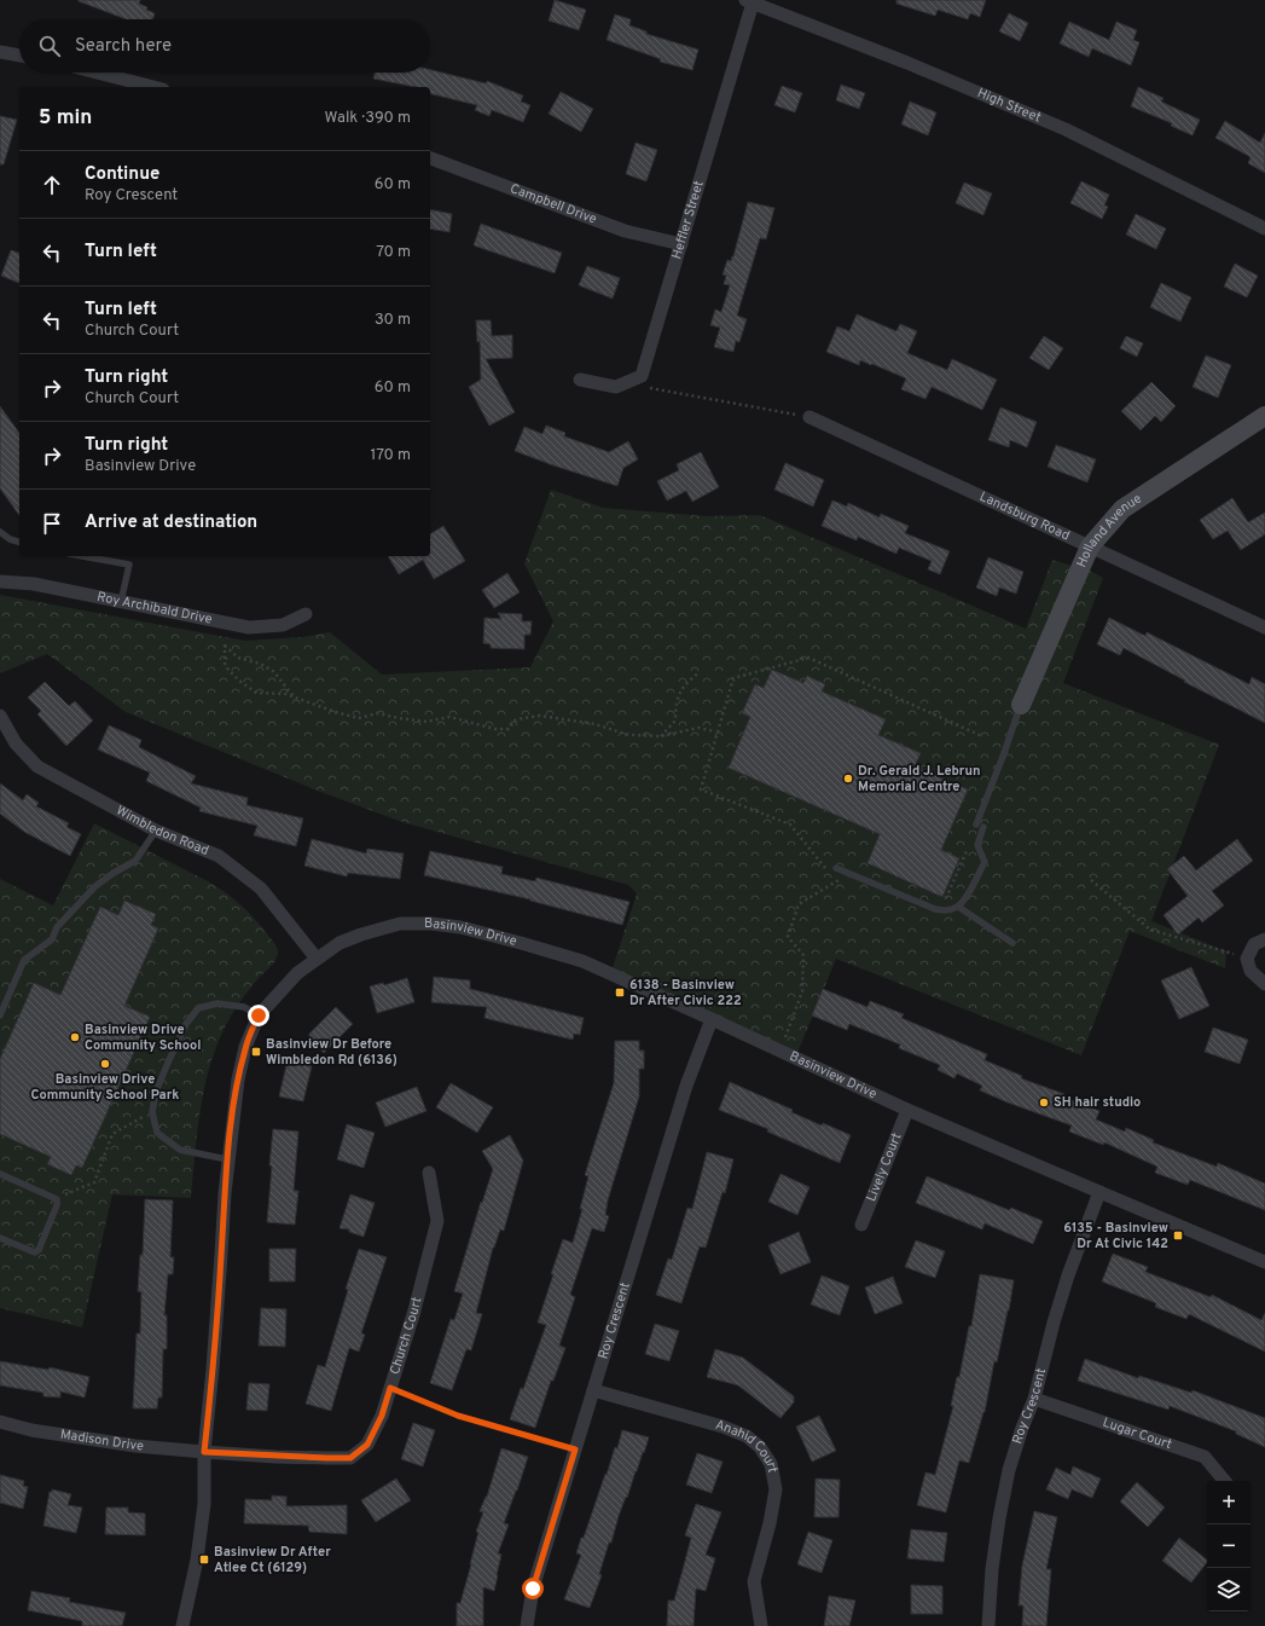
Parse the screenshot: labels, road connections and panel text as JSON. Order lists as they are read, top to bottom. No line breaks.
{"streets":{"street":["High Street","Campbell Drive","Heffler Street","Landsburg Road","Holland Avenue","Roy Archibald Drive","Wimbledon Road","Basinview Drive","Lively Court","Roy Crescent","Church Court","Lugar Court","Madison Drive","Anahid Court"]},"crossings":[["High Street","Heffler Street"],["Campbell Drive","Heffler Street"],["Landsburg Road","Holland Avenue"],["Wimbledon Road","Basinview Drive"],["Basinview Drive","Lively Court"],["Basinview Drive","Roy Crescent"],["Basinview Drive","Church Court"],["Basinview Drive","Madison Drive"],["Roy Crescent","Lugar Court"],["Roy Crescent","Anahid Court"],["Church Court","Madison Drive"]],"places":{"other":["Dr. Gerald J. Lebrun Memorial Centre","Basinview Drive Community School","Basinview Drive Community School Park","SH hair studio"],"transit":["6138 - Basinview Dr After Civic 222","Basinview Dr Before Wimbledon Rd (6136)","6135 - Basinview Dr At Civic 142","Basinview Dr After Atlee Ct (6129)"]},"page":{"search":"Search here","heading":["5 min","Walk · 390 m"],"list":[["Continue","Roy Crescent","60 m"],["Turn left","70 m"],["Turn left","Church Court","30 m"],["Turn right","Church Court","60 m"],["Turn right","Basinview Drive","170 m"],"Arrive at destination"],"map_buttons":["+","−"]}}
